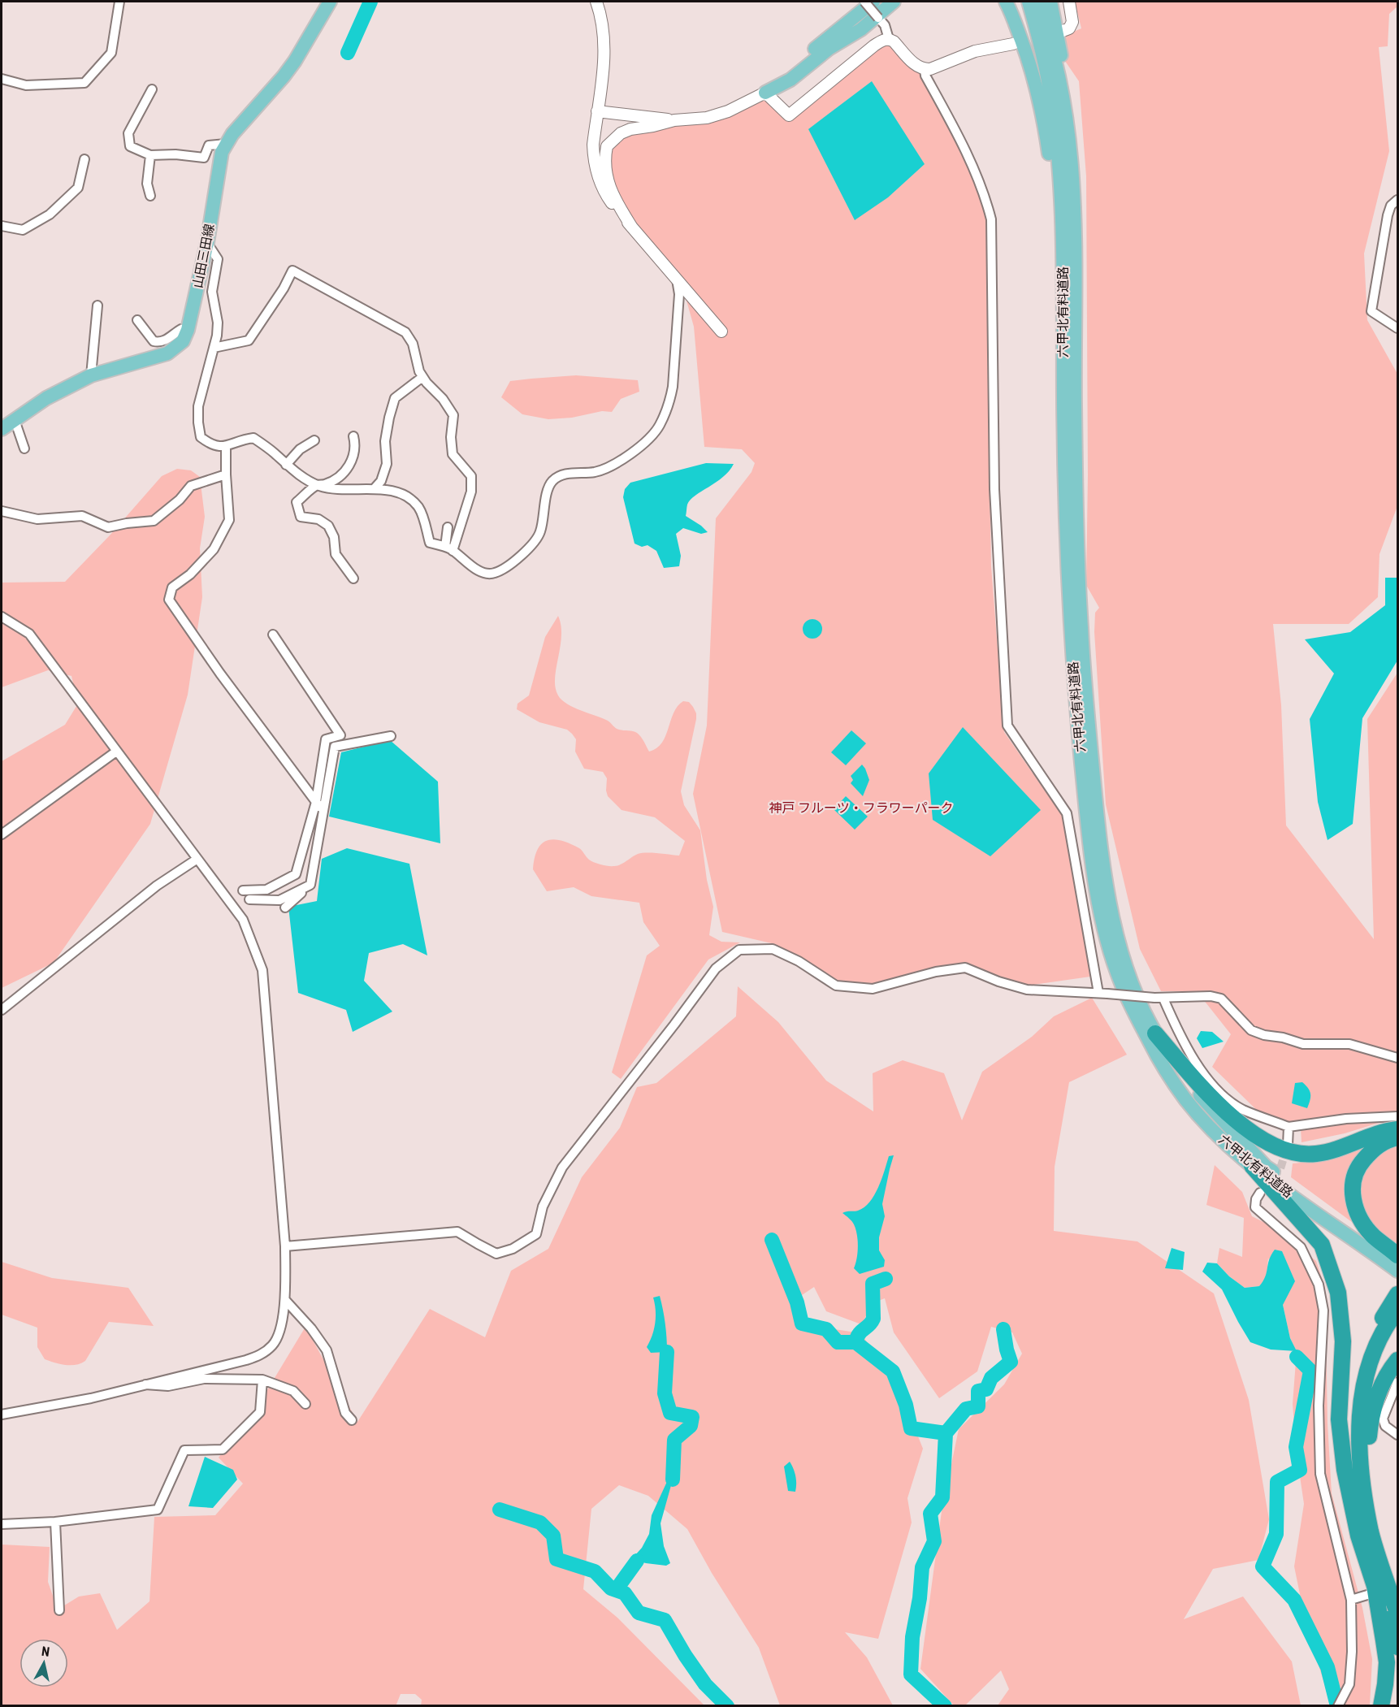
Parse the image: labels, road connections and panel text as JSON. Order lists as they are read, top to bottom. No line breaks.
{"streets":{"main road":["山田三田線","六甲北有料道路"]},"parks":["神戸 フルーツ・フラワーパーク"],"north":"top"}
